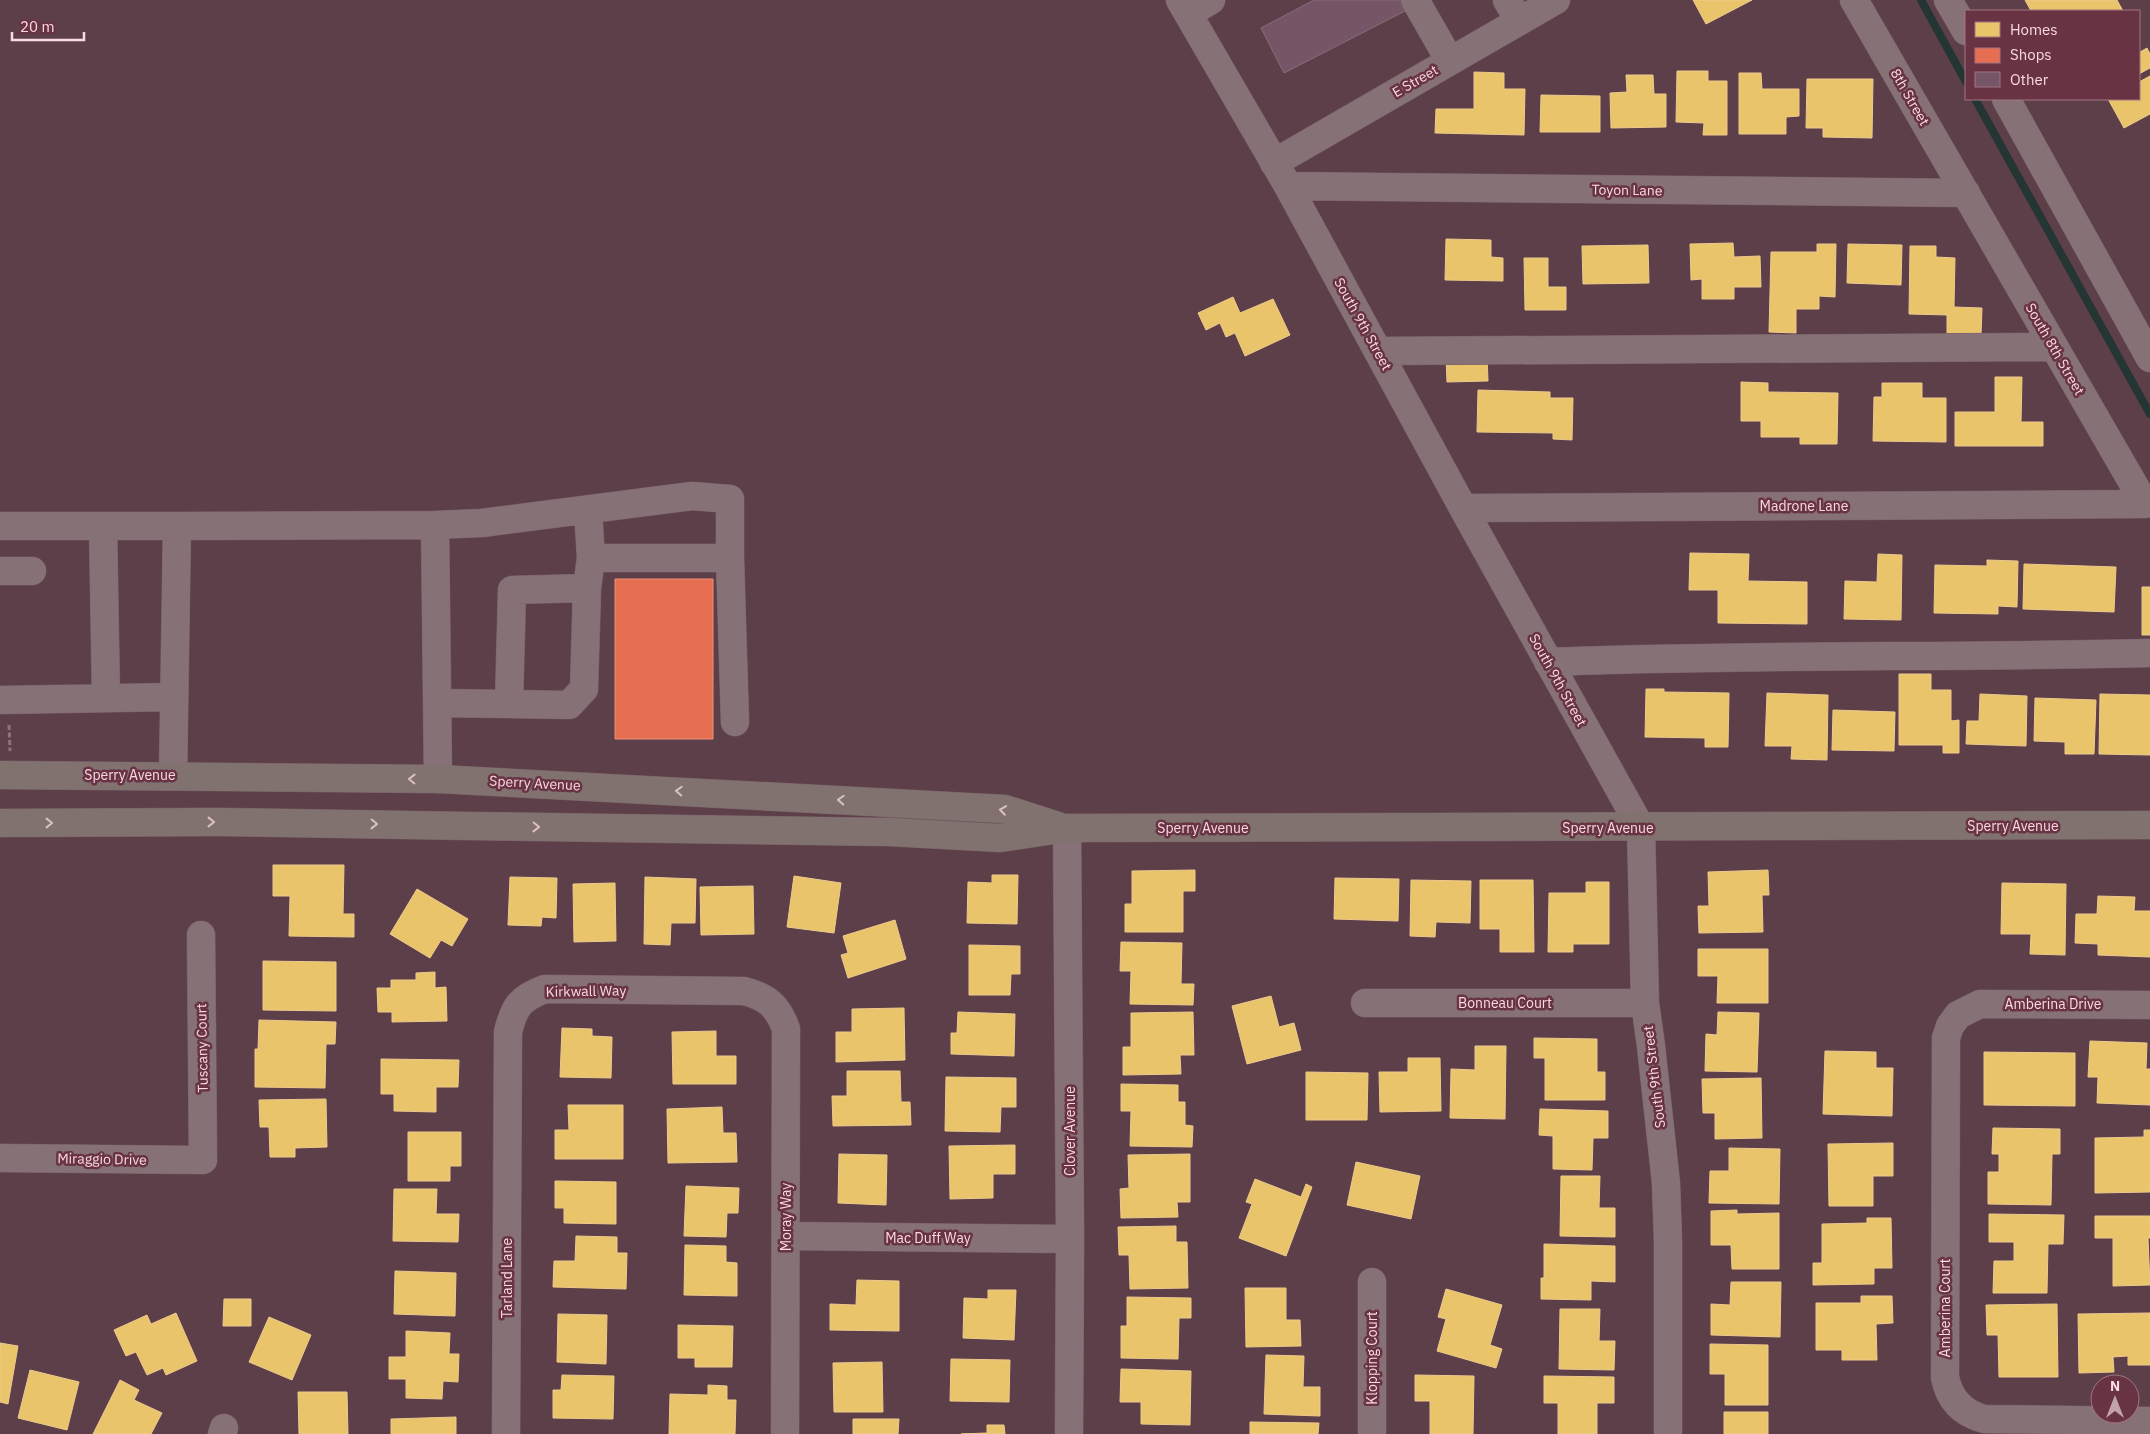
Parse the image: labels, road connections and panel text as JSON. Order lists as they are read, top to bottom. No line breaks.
{"streets":{"main road":["Sperry Avenue"],"street":["E Street","8th Street","Toyon Lane","South 9th Street","South 8th Street","Madrone Lane","Kirkwall Way","Bonneau Court","Amberina Drive","Tuscany Court","Clover Avenue","Miraggio Drive","Moray Way","Mac Duff Way","Tarland Lane","Amberina Court","Klopping Court"]},"crossings":[["E Street","South 9th Street"],["8th Street","Toyon Lane"],["8th Street","South 8th Street"],["Toyon Lane","South 9th Street"],["Toyon Lane","South 8th Street"],["South 9th Street","Madrone Lane"],["South 9th Street","Sperry Avenue"],["South 9th Street","Bonneau Court"],["South 8th Street","Madrone Lane"],["Sperry Avenue","Clover Avenue"],["Kirkwall Way","Moray Way"],["Kirkwall Way","Tarland Lane"],["Amberina Drive","Amberina Court"],["Tuscany Court","Miraggio Drive"],["Clover Avenue","Mac Duff Way"],["Moray Way","Mac Duff Way"]],"legend":["Homes","Shops","Other"],"scale_bar":"20 m","north":"top"}
